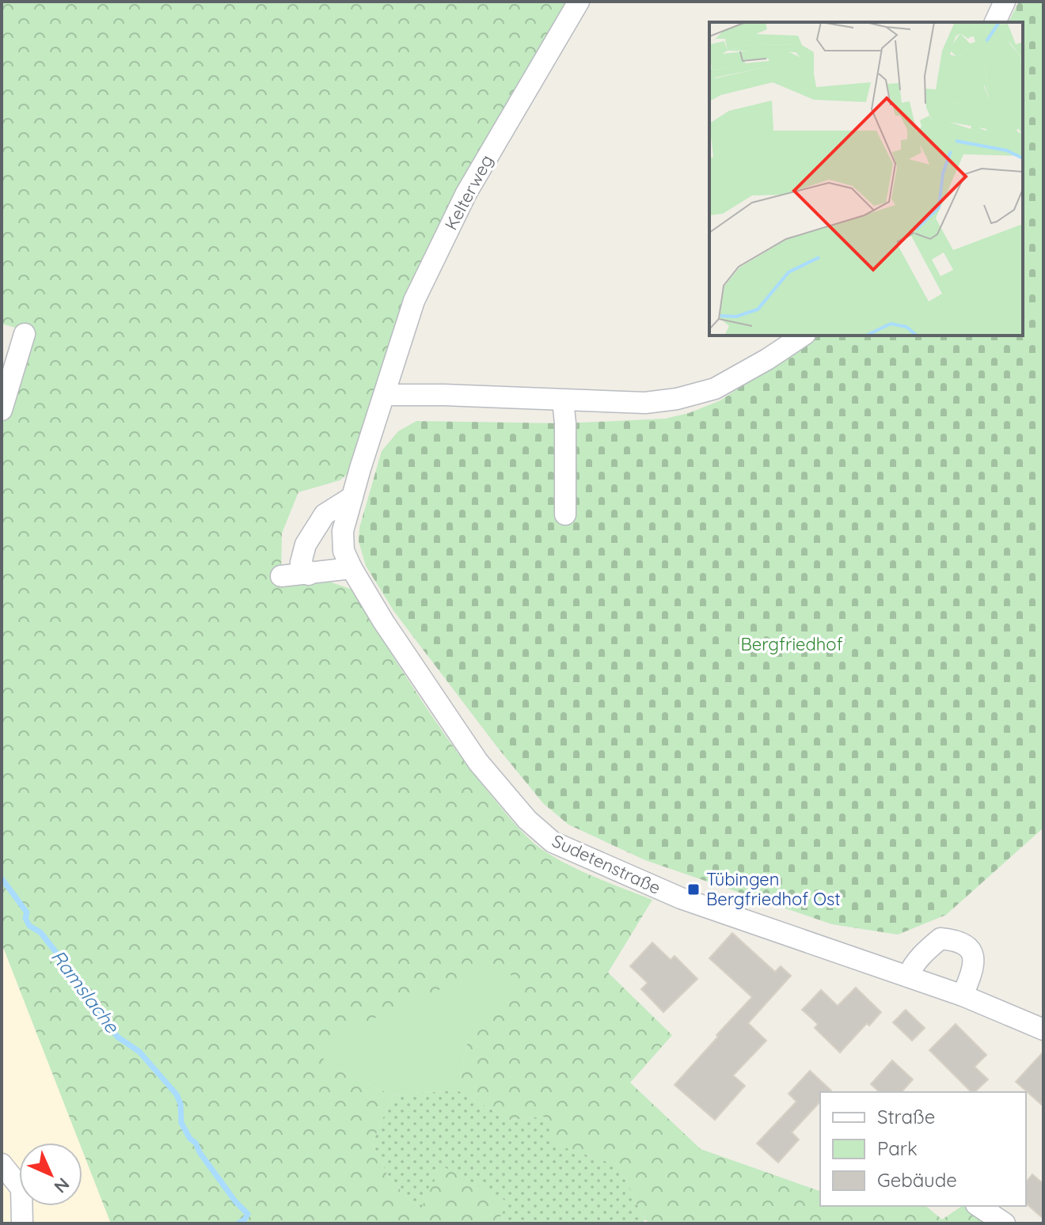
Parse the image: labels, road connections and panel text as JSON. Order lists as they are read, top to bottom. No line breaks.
{"streets":{"street":["Kelterweg","Sudetenstraße"]},"crossings":[["Kelterweg","Sudetenstraße"]],"water":["Ramslache"],"parks":["Bergfriedhof"],"places":{"transit":["Tübingen Bergfriedhof Ost"]},"legend":["Straße","Park","Gebäude"],"north":"bottom right"}
